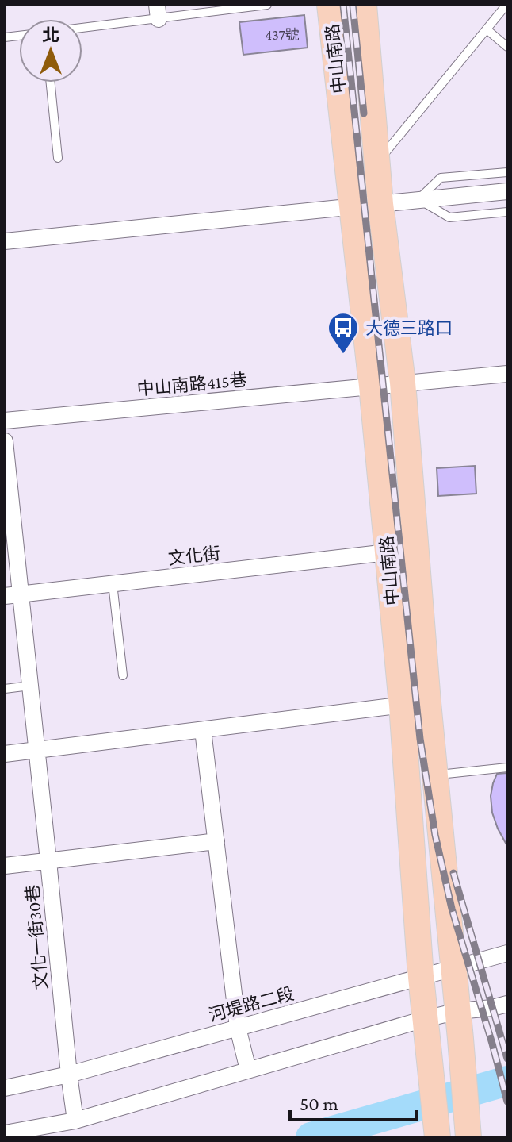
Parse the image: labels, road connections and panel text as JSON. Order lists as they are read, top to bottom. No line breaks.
{"streets":{"main road":["中山南路"],"street":["中山南路415巷","文化街","文化一街30巷","河堤路二段"]},"crossings":[["中山南路","中山南路415巷"],["中山南路","文化街"],["中山南路","河堤路二段"],["文化街","文化一街30巷"],["文化一街30巷","河堤路二段"]],"places":{"bus stop":["大德三路口"]},"house_numbers":["437號"],"scale_bar":"50 m","north":"top"}
